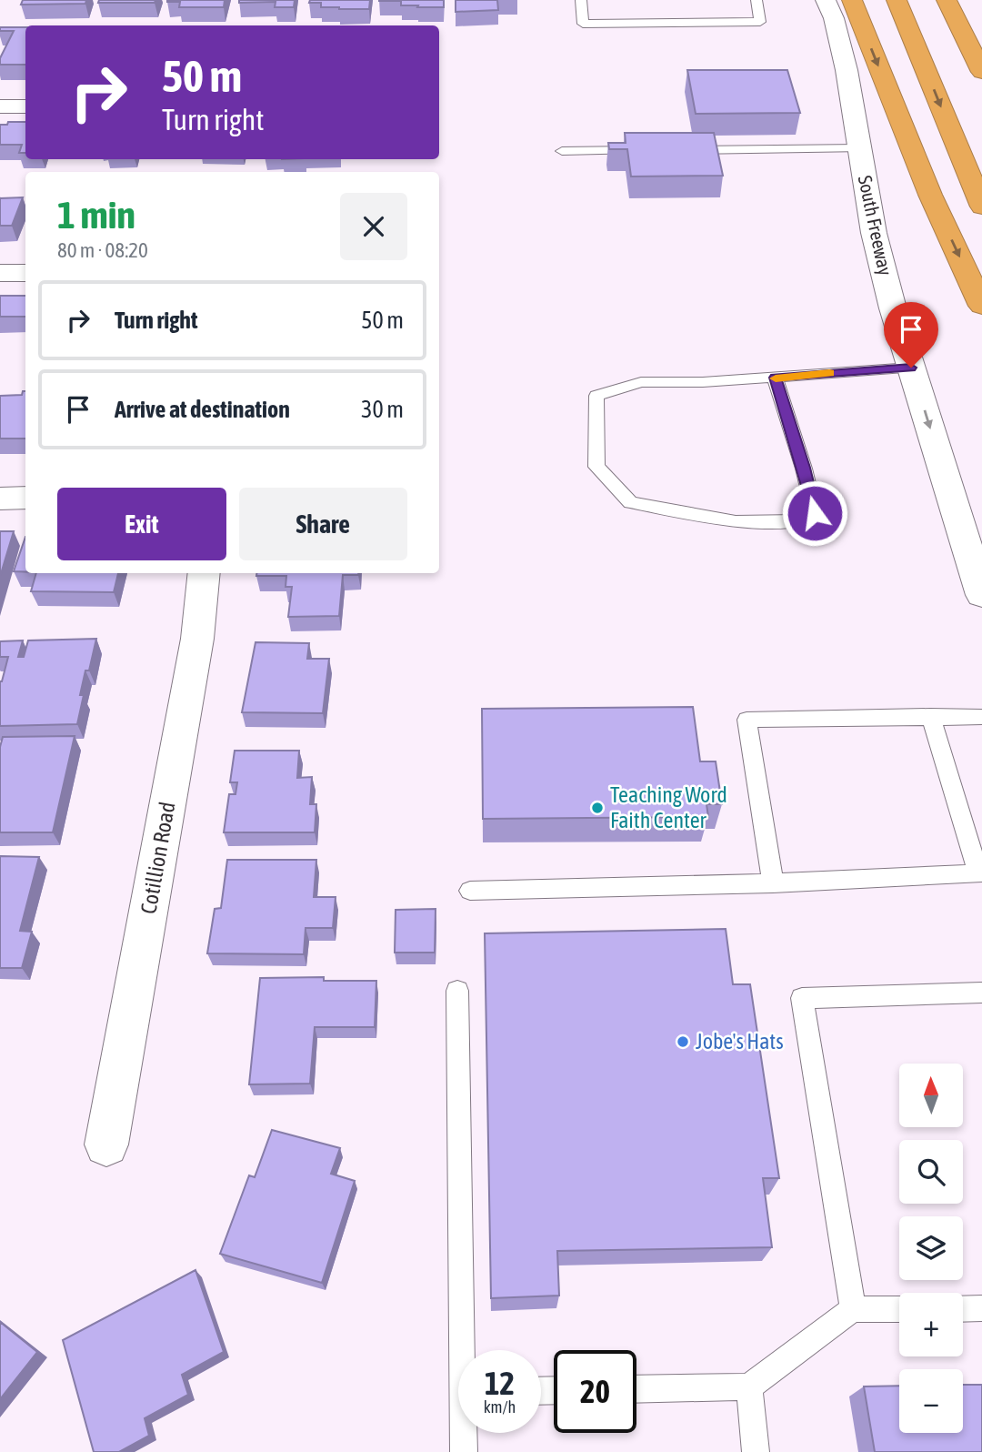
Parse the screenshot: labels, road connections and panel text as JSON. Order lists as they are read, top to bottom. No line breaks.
{"streets":{"main road":["South Freeway","Cotillion Road"]},"one_way":["South Freeway"],"places":["Teaching Word Faith Center","Jobe's Hats"],"north":"top","page":{"turn":["50 m","Turn right"],"heading":["1 min","80 m · 08:20"],"list":[{"name":"Turn right","value":"50 m"},{"name":"Arrive at destination","value":"30 m"}],"buttons":["Exit","Share"],"map_buttons":["+","−"],"speed":"12 km/h","limit":"20"}}
